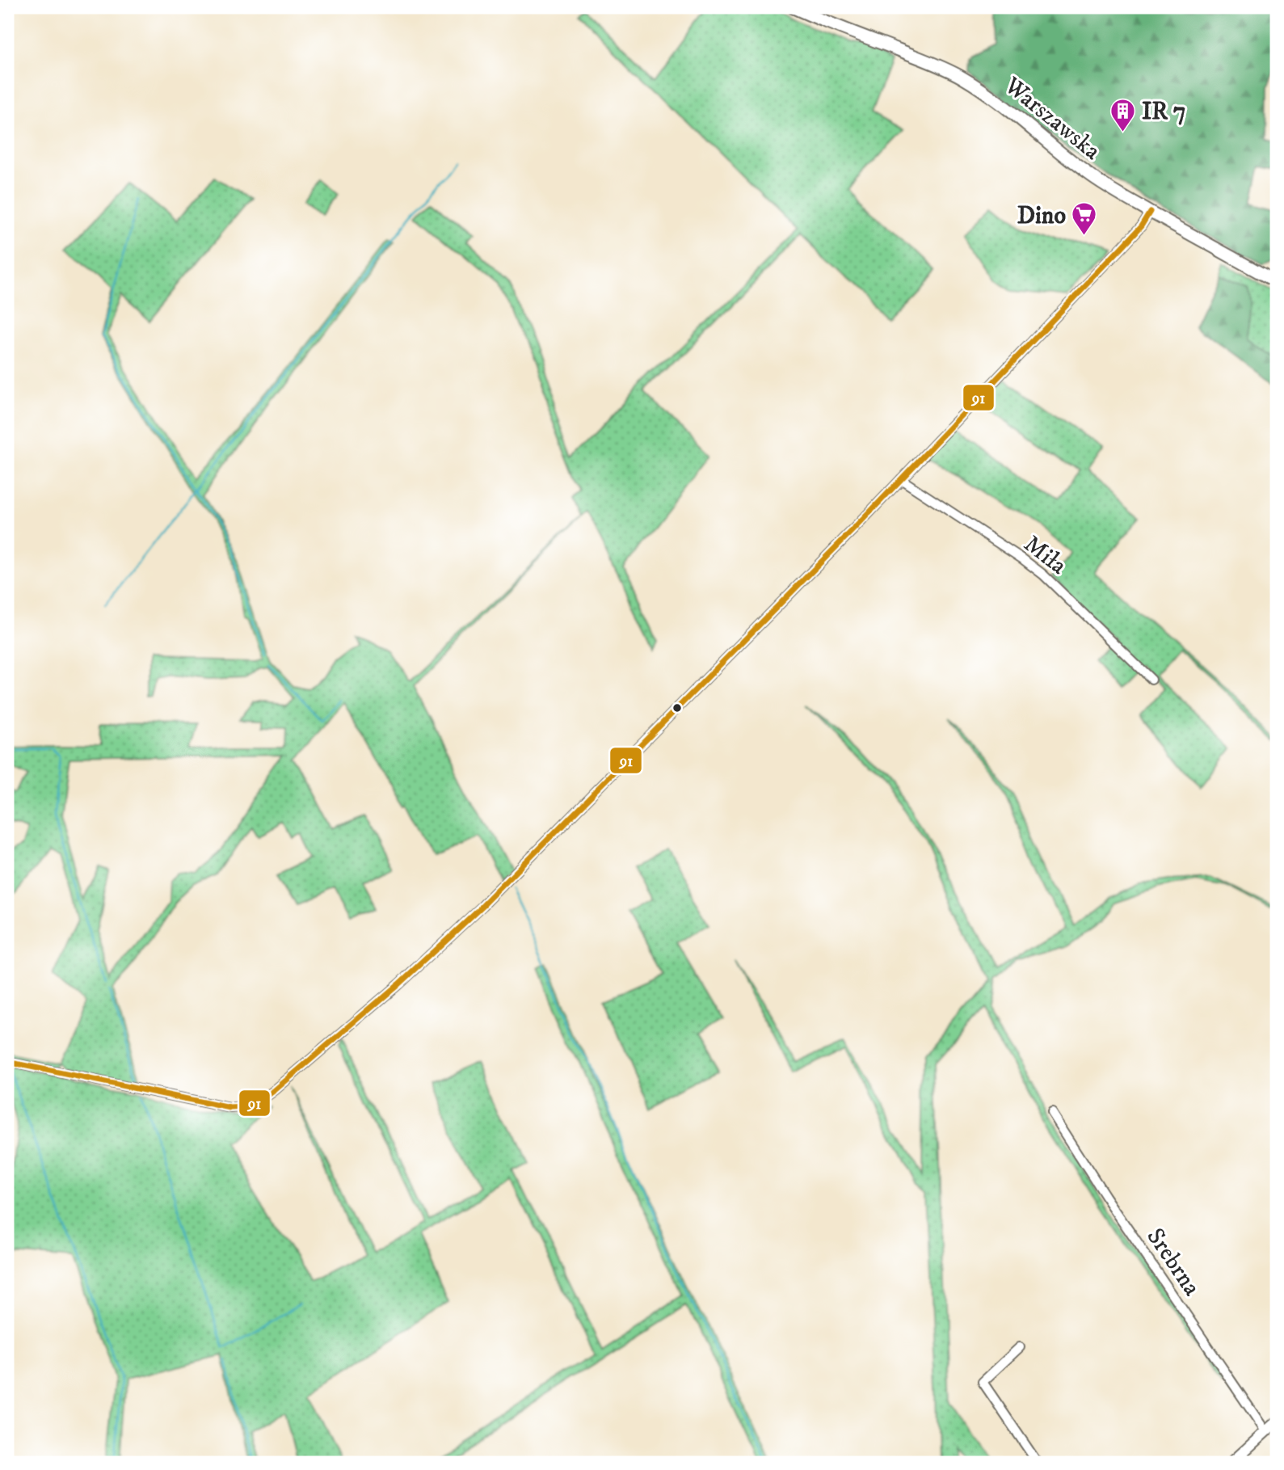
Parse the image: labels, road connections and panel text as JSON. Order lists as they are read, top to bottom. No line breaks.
{"streets":{"main road":["Warszawska"],"street":["Miła","Srebrna"]},"places":{"building":["IR 7"],"supermarket":["Dino"]},"lines":["transit line 91"]}
